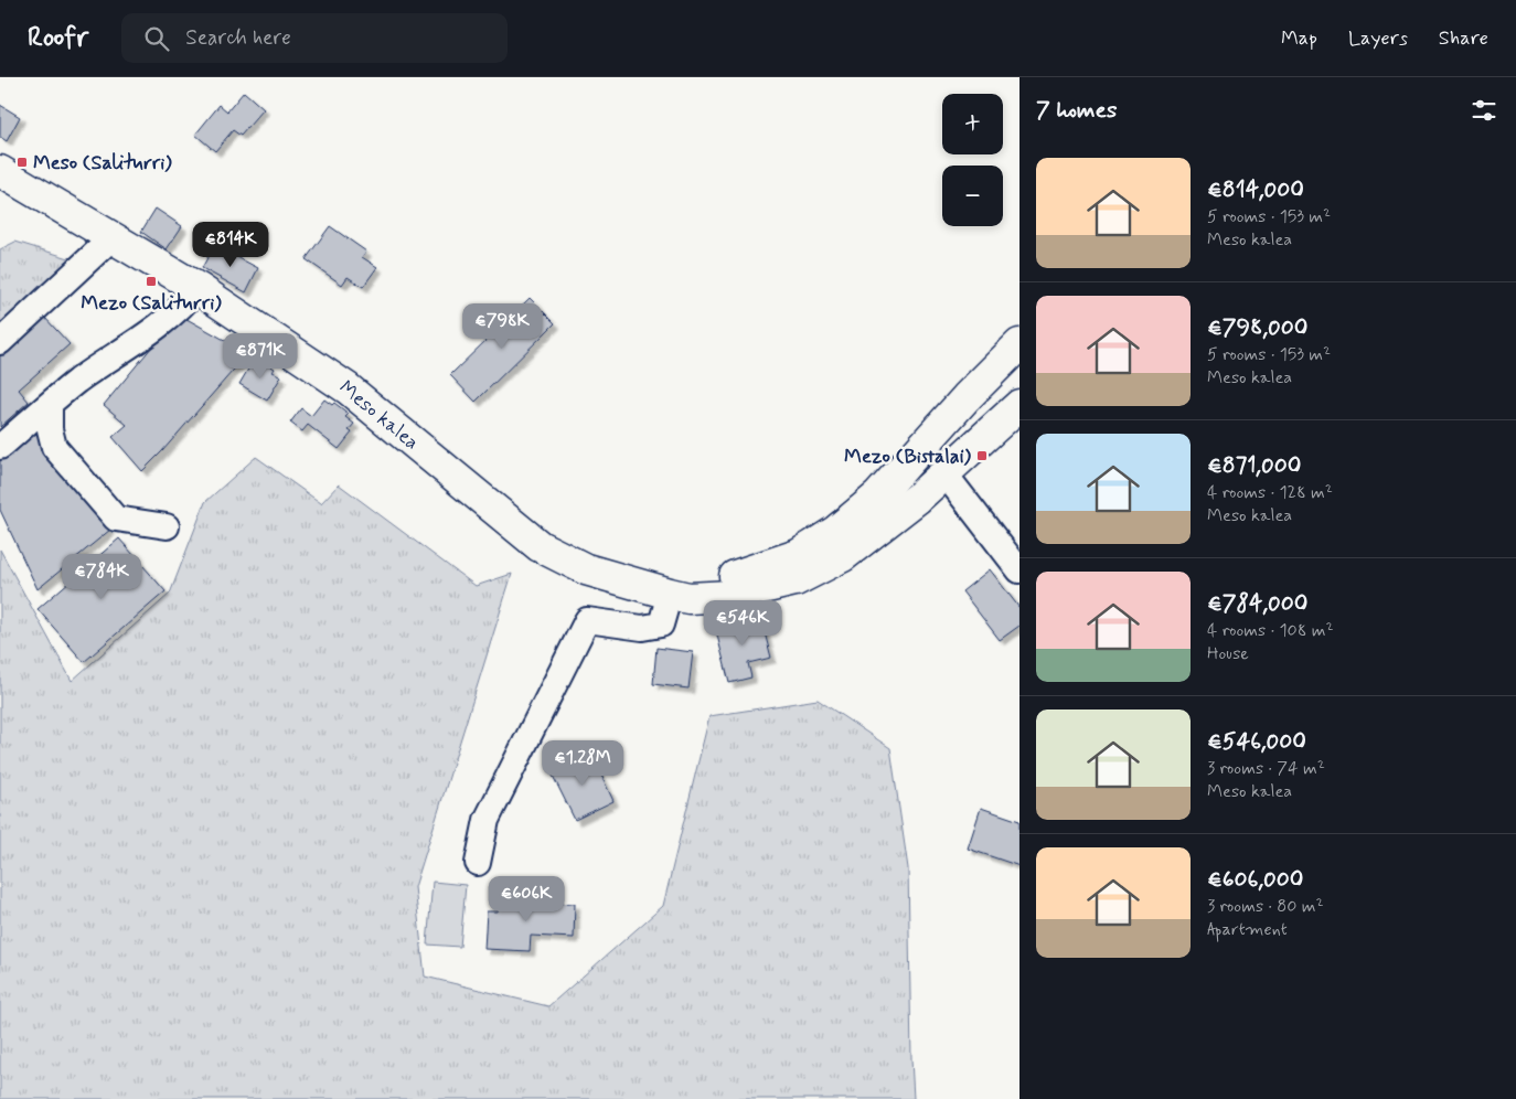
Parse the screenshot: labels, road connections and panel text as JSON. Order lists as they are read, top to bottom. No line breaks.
{"streets":{"main road":["Meso kalea"]},"places":{"transit":["Meso (Saliturri)","Mezo (Saliturri)","Mezo (Bistalai)"]},"page":{"header":"Roofr","search":"Search here","nav":["Map","Layers","Share"],"heading":"7 homes","map_buttons":["+","−"],"list":[{"name":"€814,000","note":"5 rooms · 153 m² · Meso kalea"},{"name":"€798,000","note":"5 rooms · 153 m² · Meso kalea"},{"name":"€871,000","note":"4 rooms · 128 m² · Meso kalea"},{"name":"€784,000","note":"4 rooms · 108 m² · House"},{"name":"€546,000","note":"3 rooms · 74 m² · Meso kalea"},{"name":"€606,000","note":"3 rooms · 80 m² · Apartment"}],"price":["€814K","€798K","€871K","€784K","€546K","€1.28M","€606K"]}}
